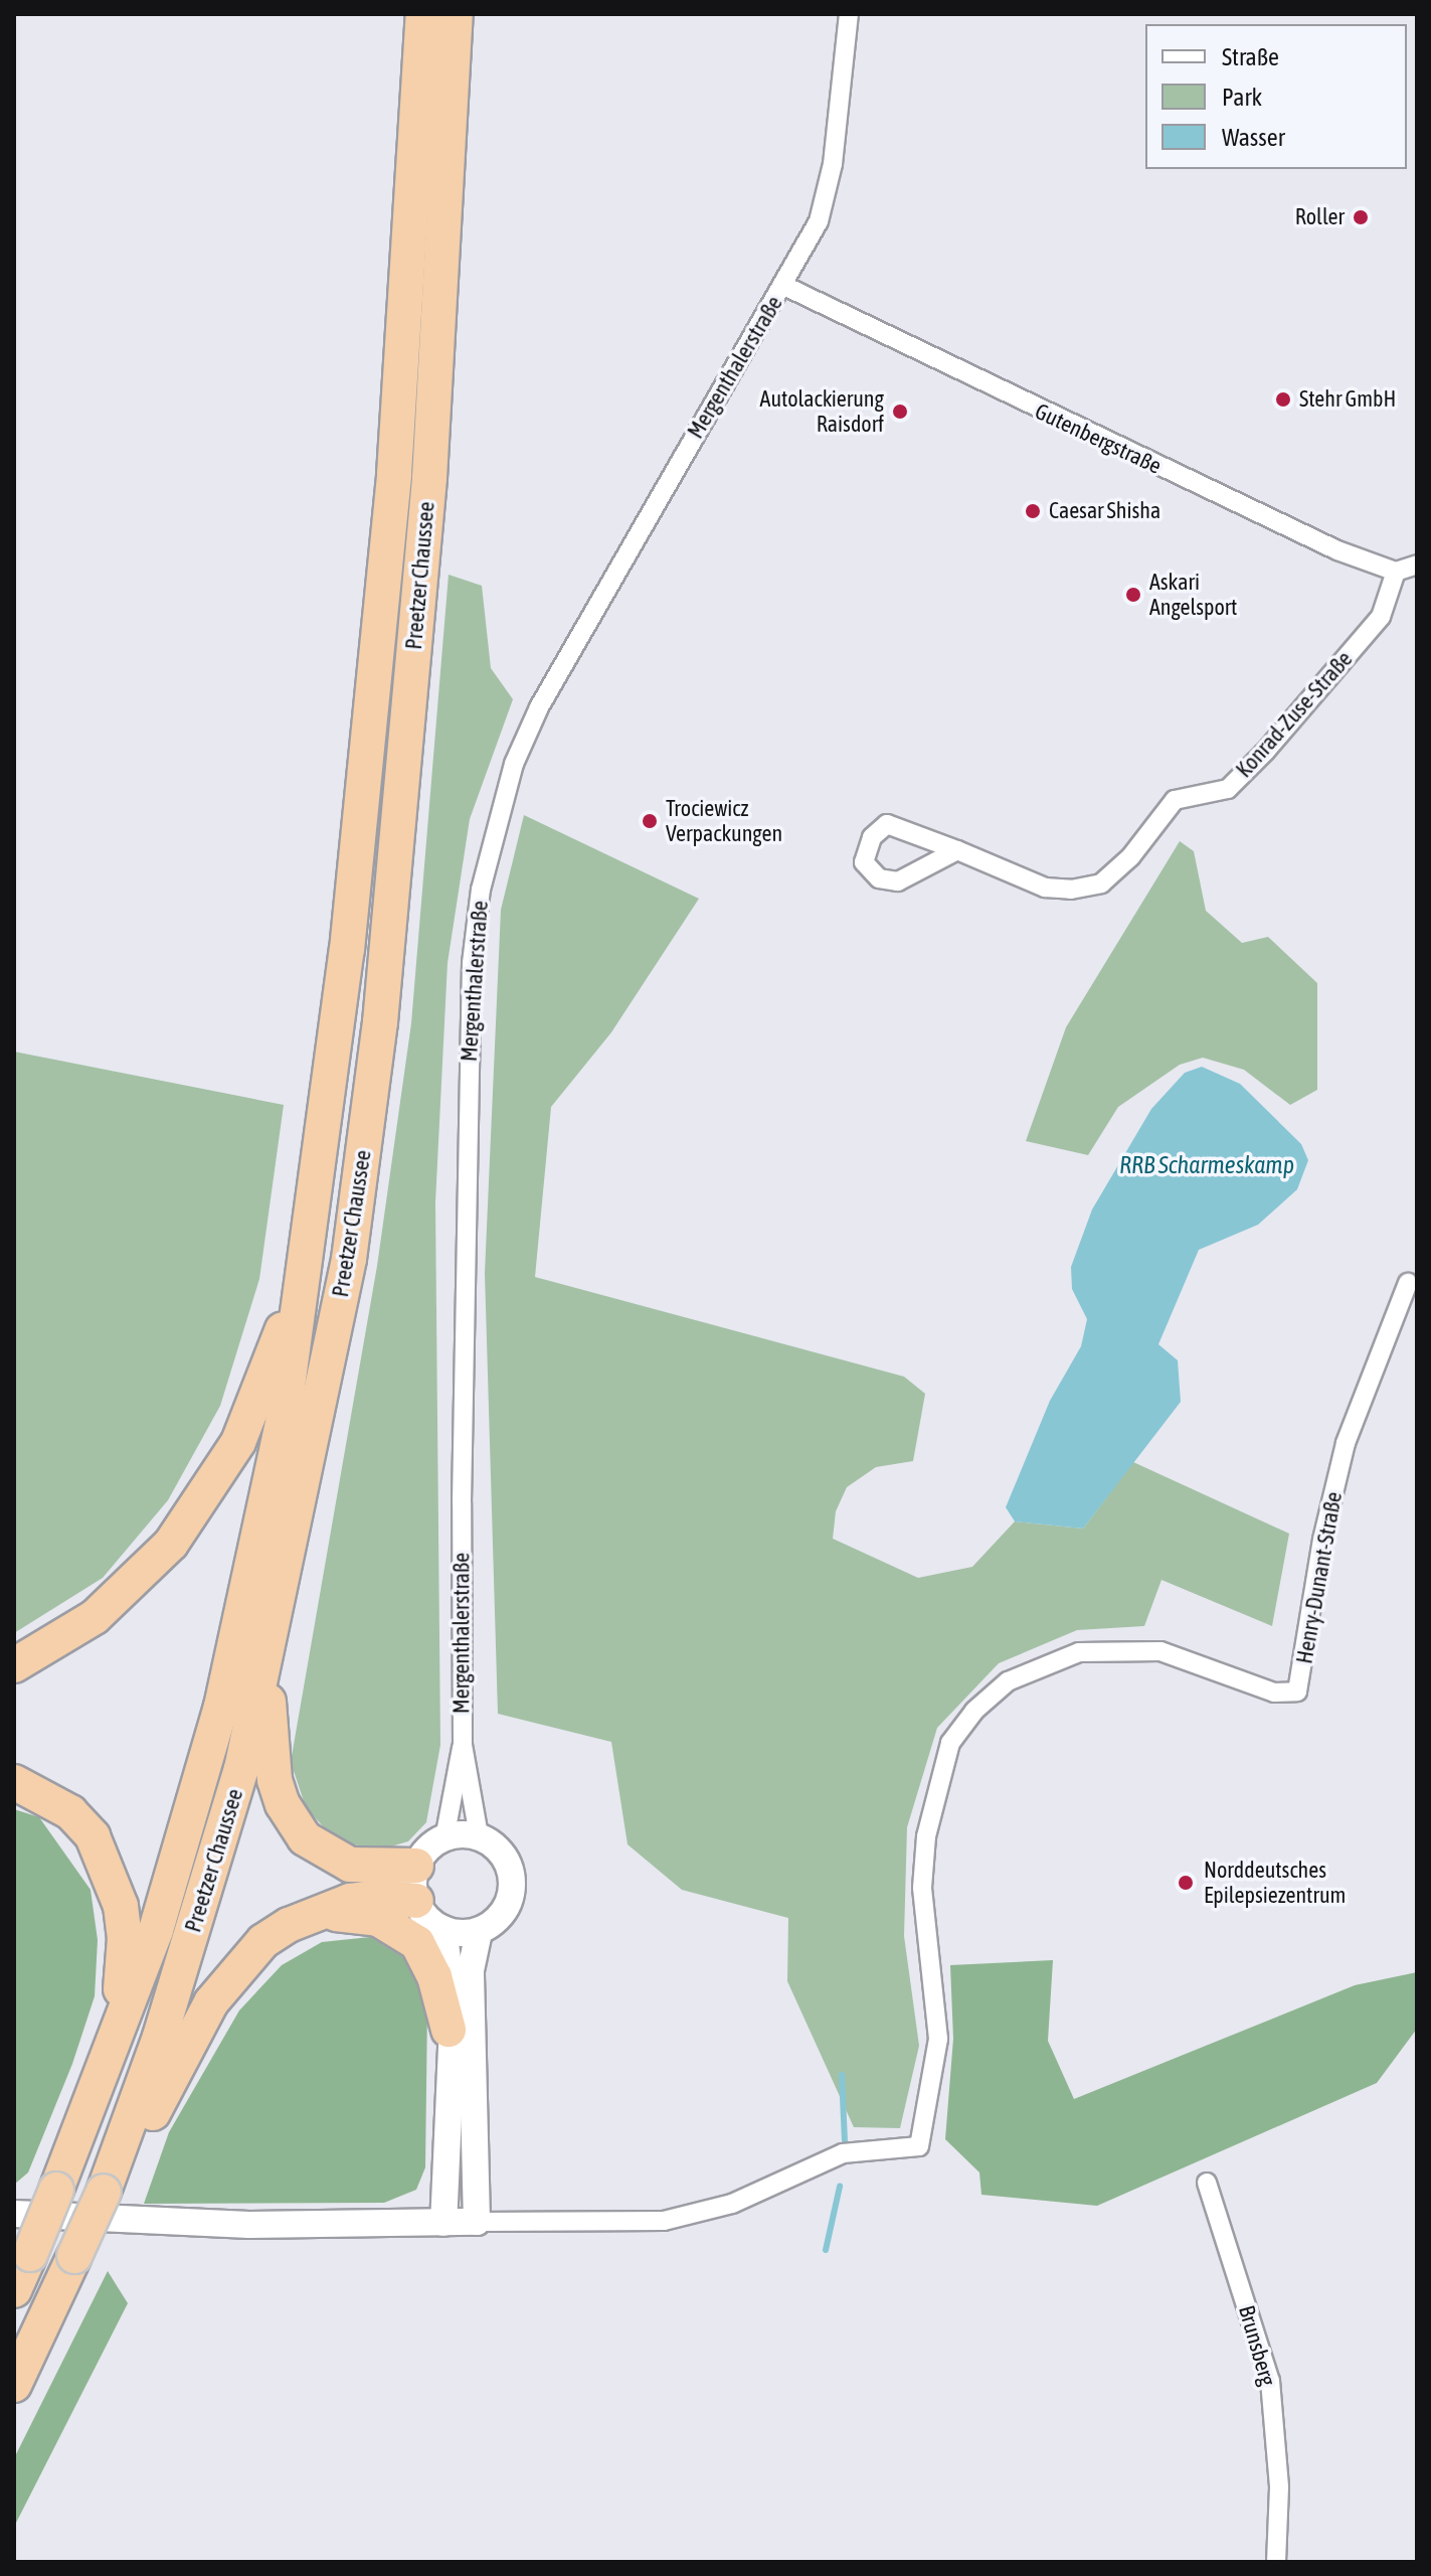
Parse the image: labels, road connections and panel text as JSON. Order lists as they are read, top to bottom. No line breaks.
{"streets":{"highway":["Preetzer Chaussee"],"street":["Mergenthalerstraße","Gutenbergstraße","Konrad-Zuse-Straße","Henry-Dunant-Straße","Brunsberg"]},"crossings":[["Mergenthalerstraße","Gutenbergstraße"],["Gutenbergstraße","Konrad-Zuse-Straße"]],"water":["RRB Scharmeskamp"],"places":["Roller","Stehr GmbH","Autolackierung Raisdorf","Caesar Shisha","Askari Angelsport","Trociewicz Verpackungen","Norddeutsches Epilepsiezentrum"],"legend":["Straße","Park","Wasser"]}
